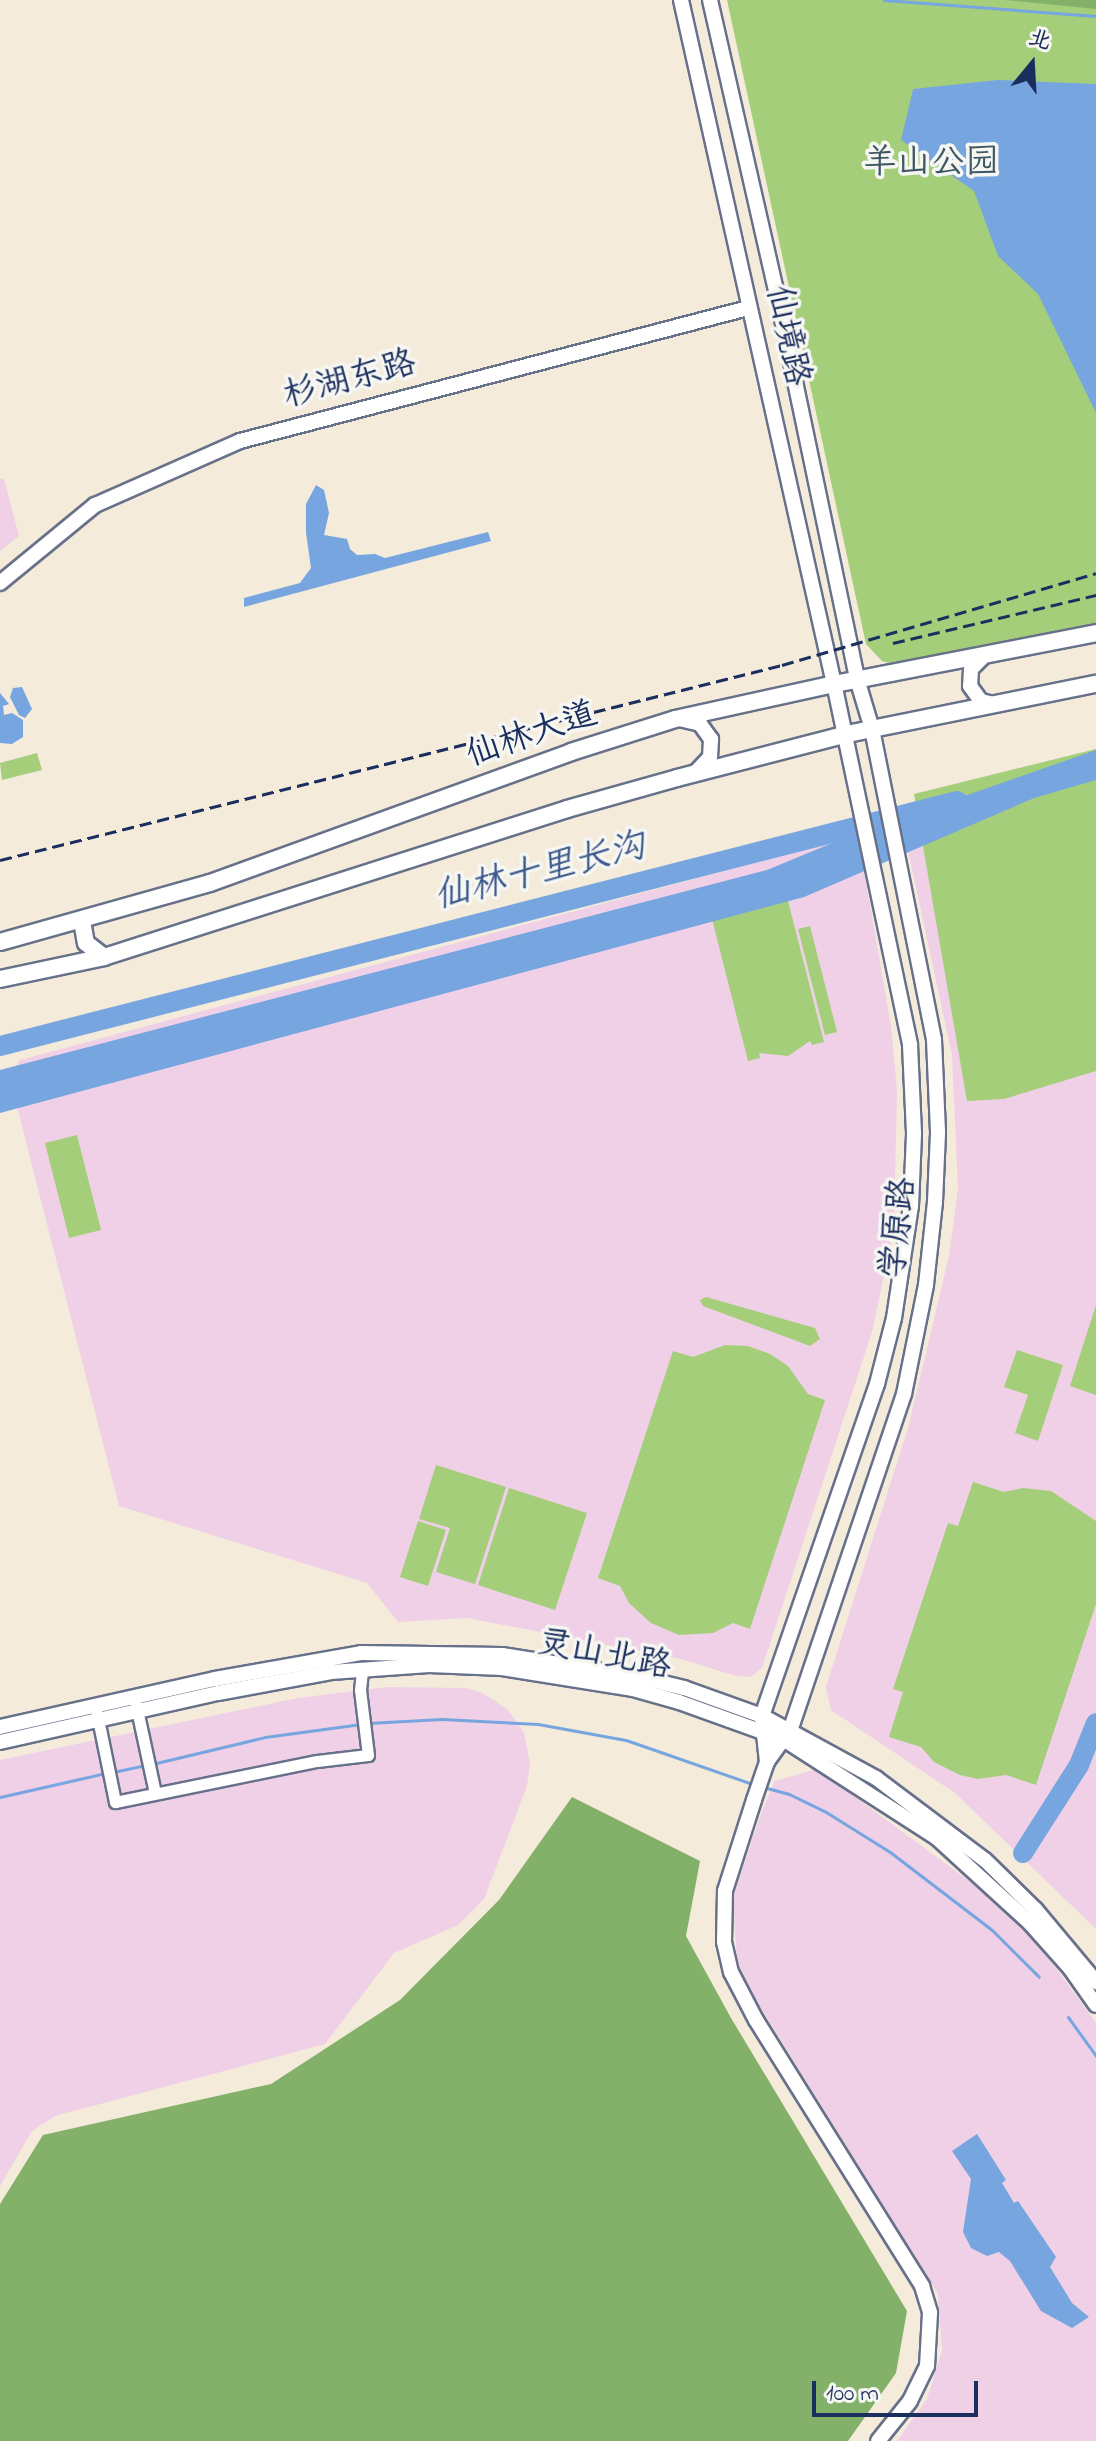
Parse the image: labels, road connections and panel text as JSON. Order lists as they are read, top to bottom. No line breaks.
{"streets":{"main road":["仙境路","杉湖东路","仙林大道","学原路","灵山北路"]},"crossings":[["仙境路","杉湖东路"],["仙境路","仙林大道"],["仙境路","学原路"],["仙林大道","学原路"],["学原路","灵山北路"]],"water":["仙林十里长沟"],"parks":["羊山公园"],"scale_bar":"100 m","north":"top"}
